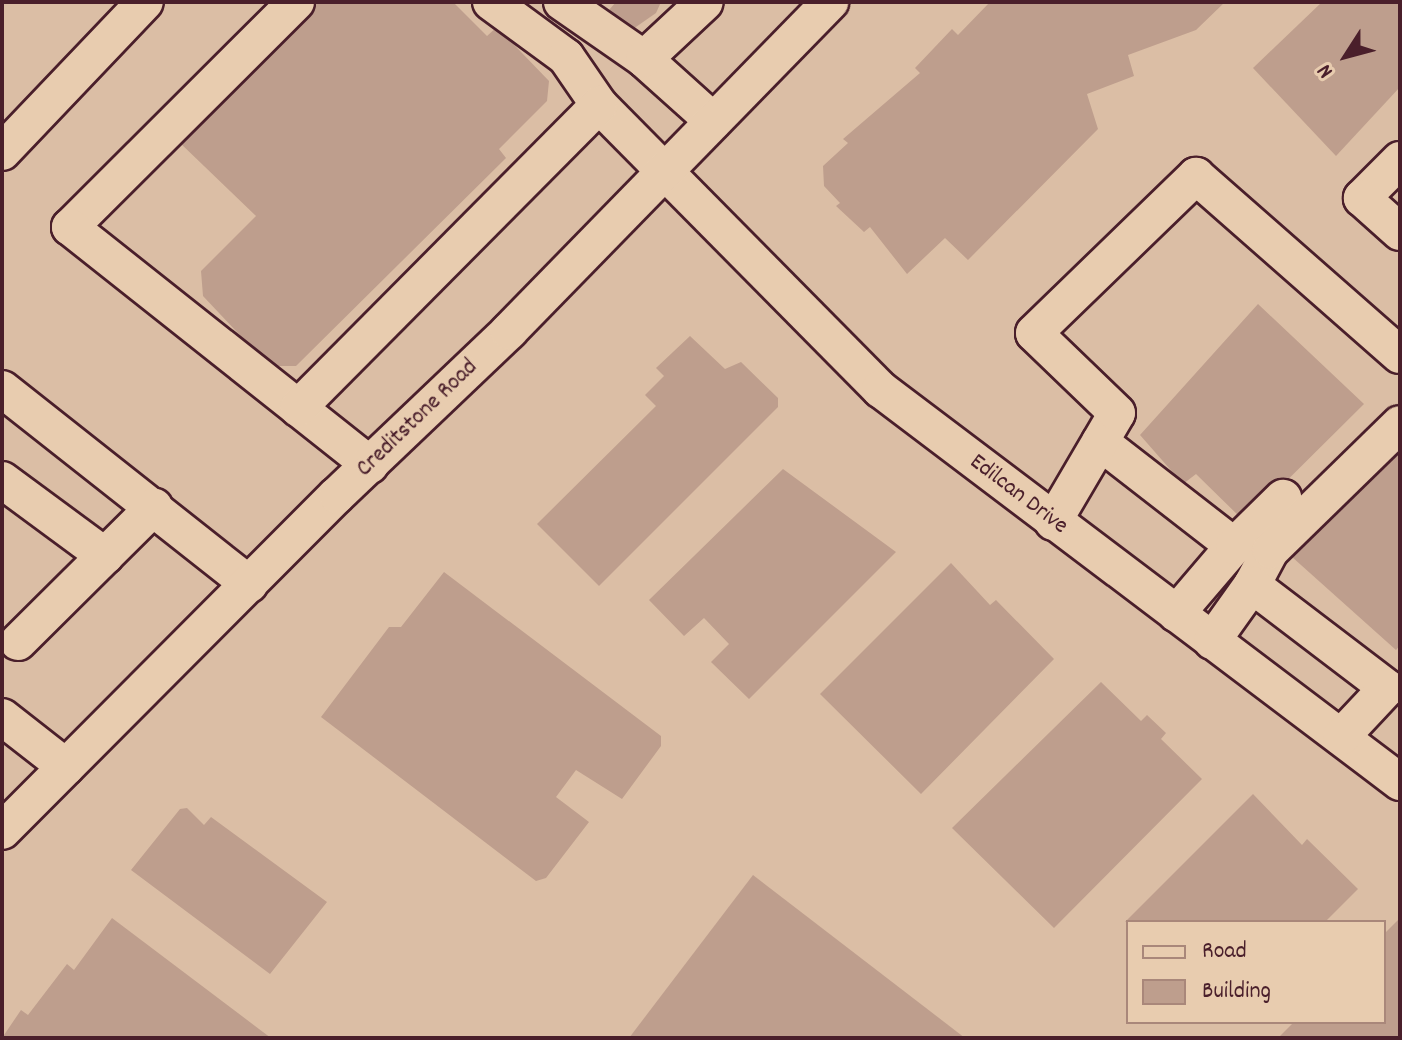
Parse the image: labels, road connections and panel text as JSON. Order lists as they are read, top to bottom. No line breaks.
{"streets":{"street":["Creditstone Road","Edilcan Drive"]},"crossings":[["Creditstone Road","Edilcan Drive"]],"legend":["Road","Building"],"north":"bottom left"}
